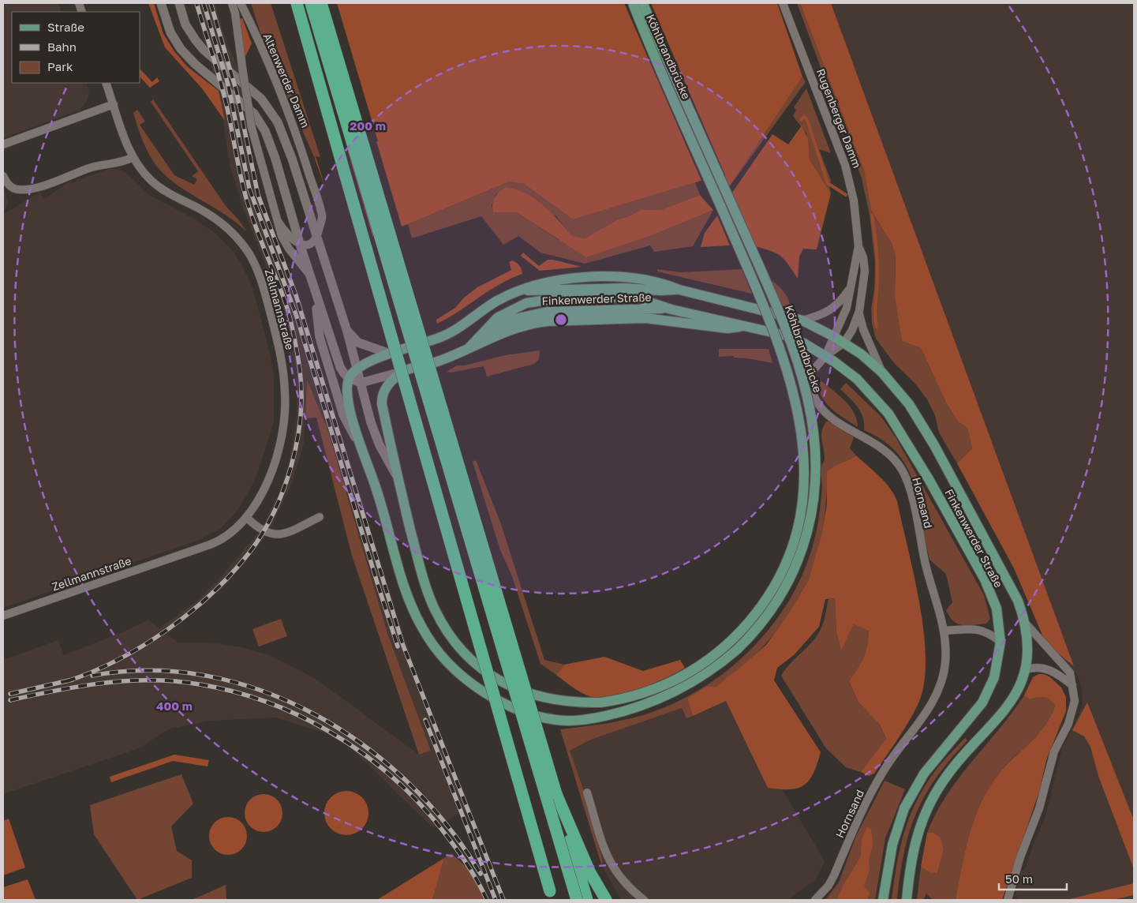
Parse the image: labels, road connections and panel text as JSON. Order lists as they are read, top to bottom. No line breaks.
{"streets":{"main road":["Köhlbrandbrücke","Finkenwerder Straße"],"street":["Altenwerder Damm","Rugenberger Damm","Zellmannstraße","Hornsand"]},"crossings":[["Köhlbrandbrücke","Finkenwerder Straße"],["Rugenberger Damm","Finkenwerder Straße"],["Rugenberger Damm","Hornsand"],["Finkenwerder Straße","Hornsand"]],"legend":["Straße","Bahn","Park"],"scale_bar":"50 m","rings":["200 m","400 m"]}
